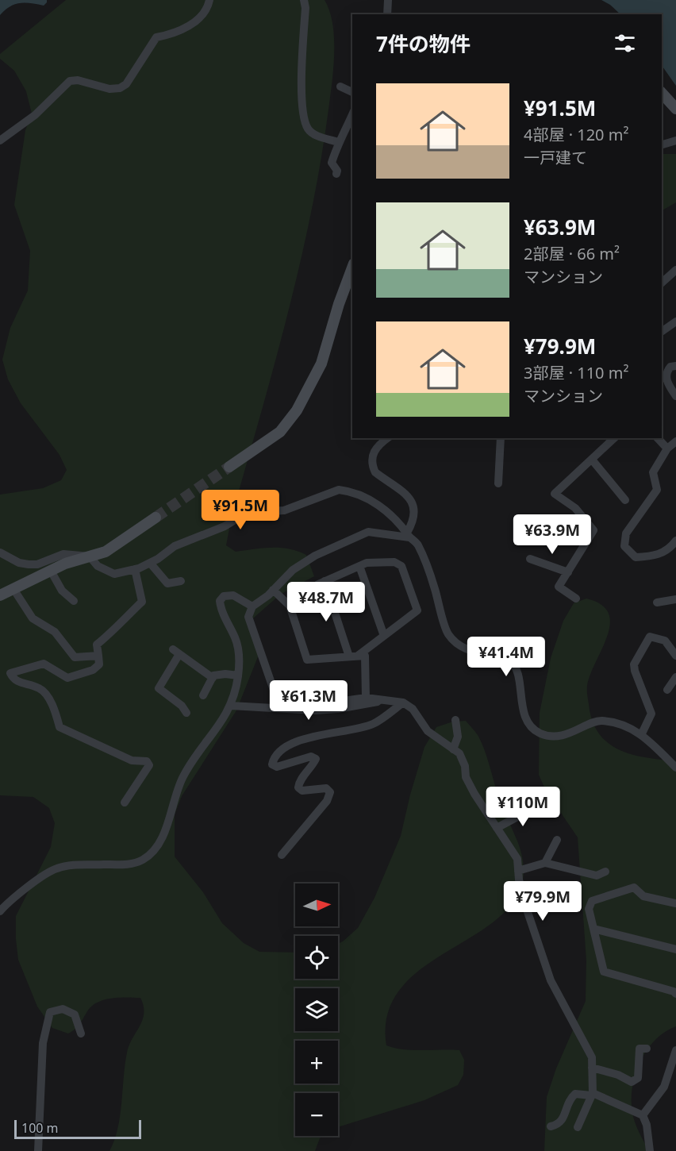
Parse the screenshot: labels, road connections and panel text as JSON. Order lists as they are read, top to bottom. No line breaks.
{"scale_bar":"100 m","north":"right","page":{"heading":"7件の物件","list":[{"name":"¥91.5M","note":"4部屋 · 120 m² · 一戸建て"},{"name":"¥63.9M","note":"2部屋 · 66 m² · マンション"},{"name":"¥79.9M","note":"3部屋 · 110 m² · マンション"}],"price":["¥91.5M","¥63.9M","¥48.7M","¥41.4M","¥61.3M","¥110M","¥79.9M"],"map_buttons":["+","−"],"scale":"100 m"}}
